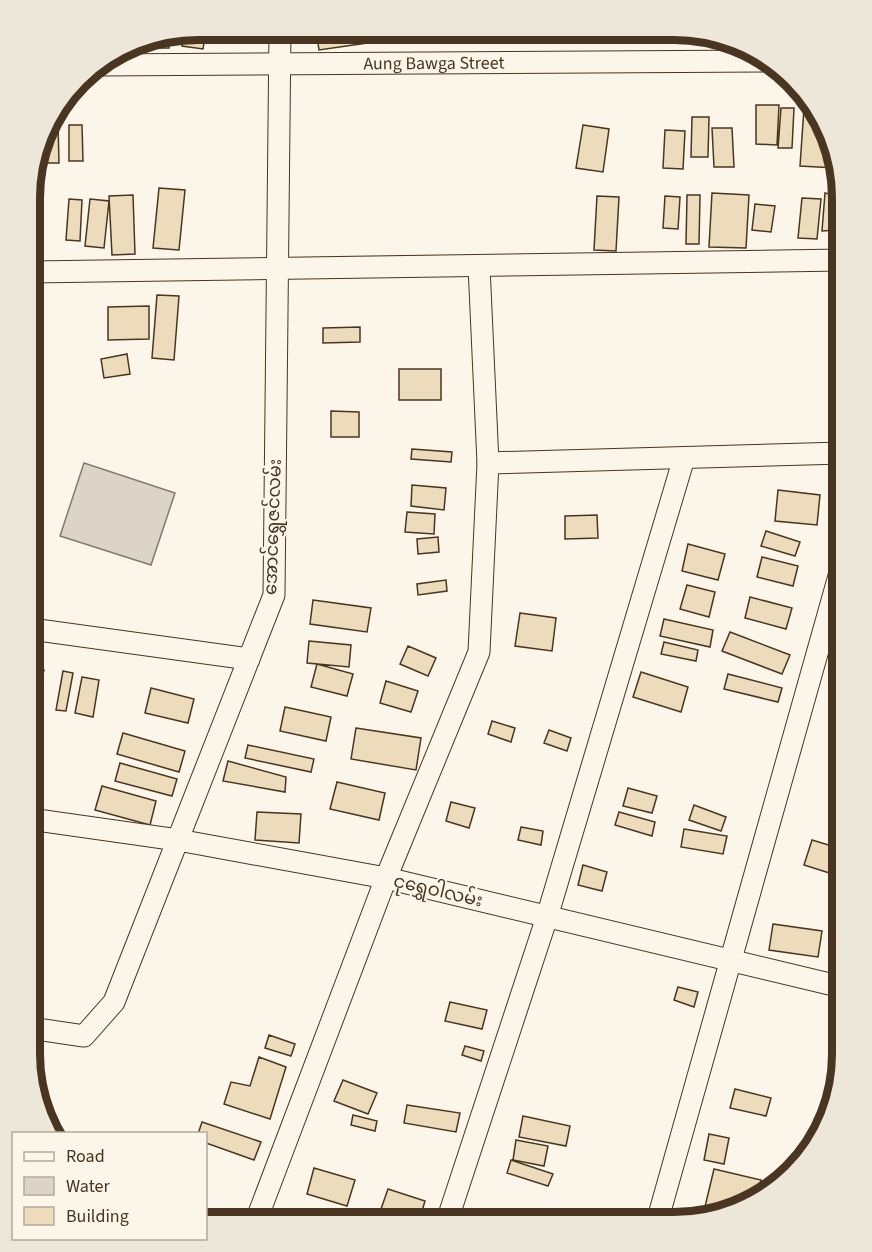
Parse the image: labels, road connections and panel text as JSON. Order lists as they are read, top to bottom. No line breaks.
{"streets":{"street":["Aung Bawga Street","အောင်ရွှေဇင်လမ်း","ငုရွှေဝါလမ်း"]},"crossings":[["Aung Bawga Street","အောင်ရွှေဇင်လမ်း"],["အောင်ရွှေဇင်လမ်း","ငုရွှေဝါလမ်း"]],"legend":["Road","Water","Building"]}
